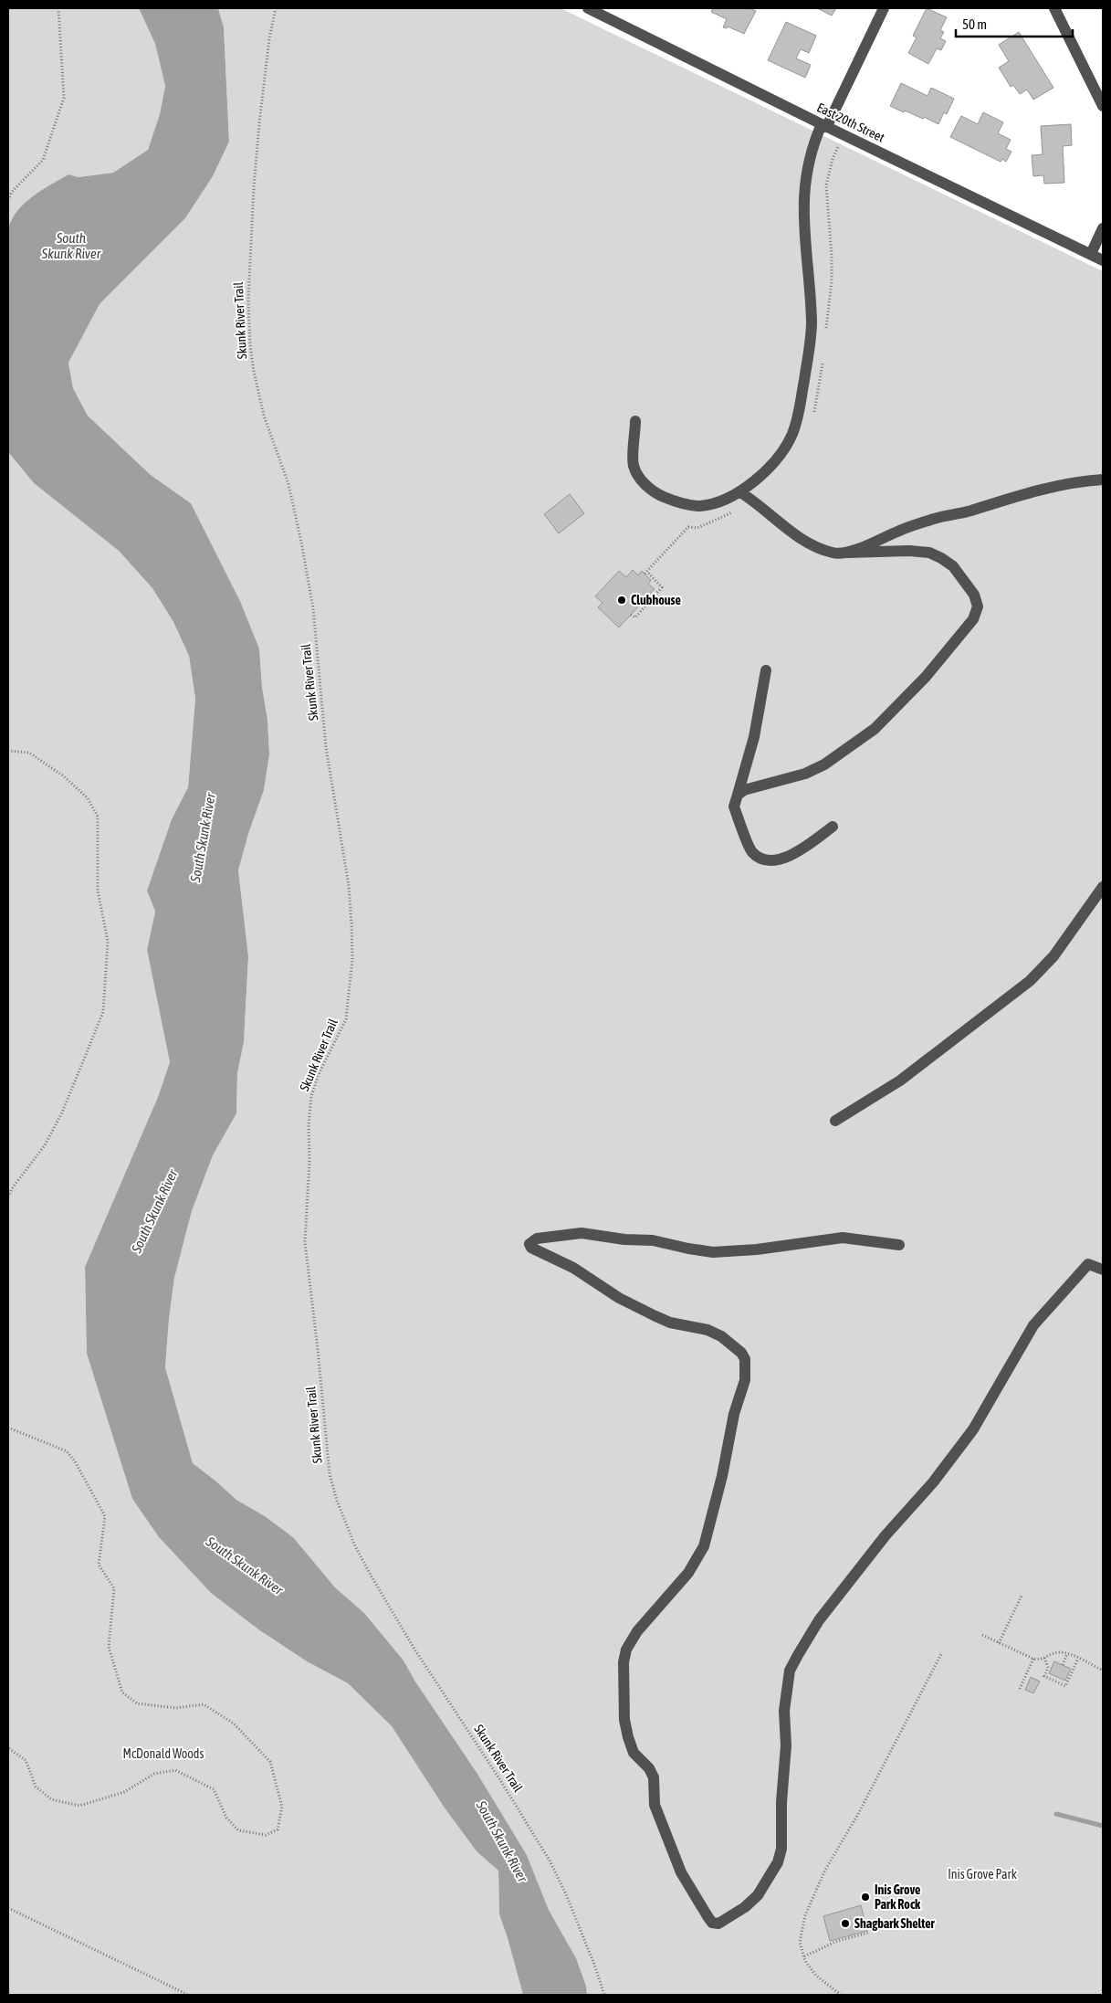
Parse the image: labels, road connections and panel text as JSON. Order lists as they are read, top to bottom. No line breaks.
{"streets":{"street":["East 20th Street"],"path":["Skunk River Trail"]},"water":["South Skunk River"],"parks":["McDonald Woods","Inis Grove Park"],"places":["Clubhouse","Inis Grove Park Rock","Shagbark Shelter"],"scale_bar":"50 m"}
